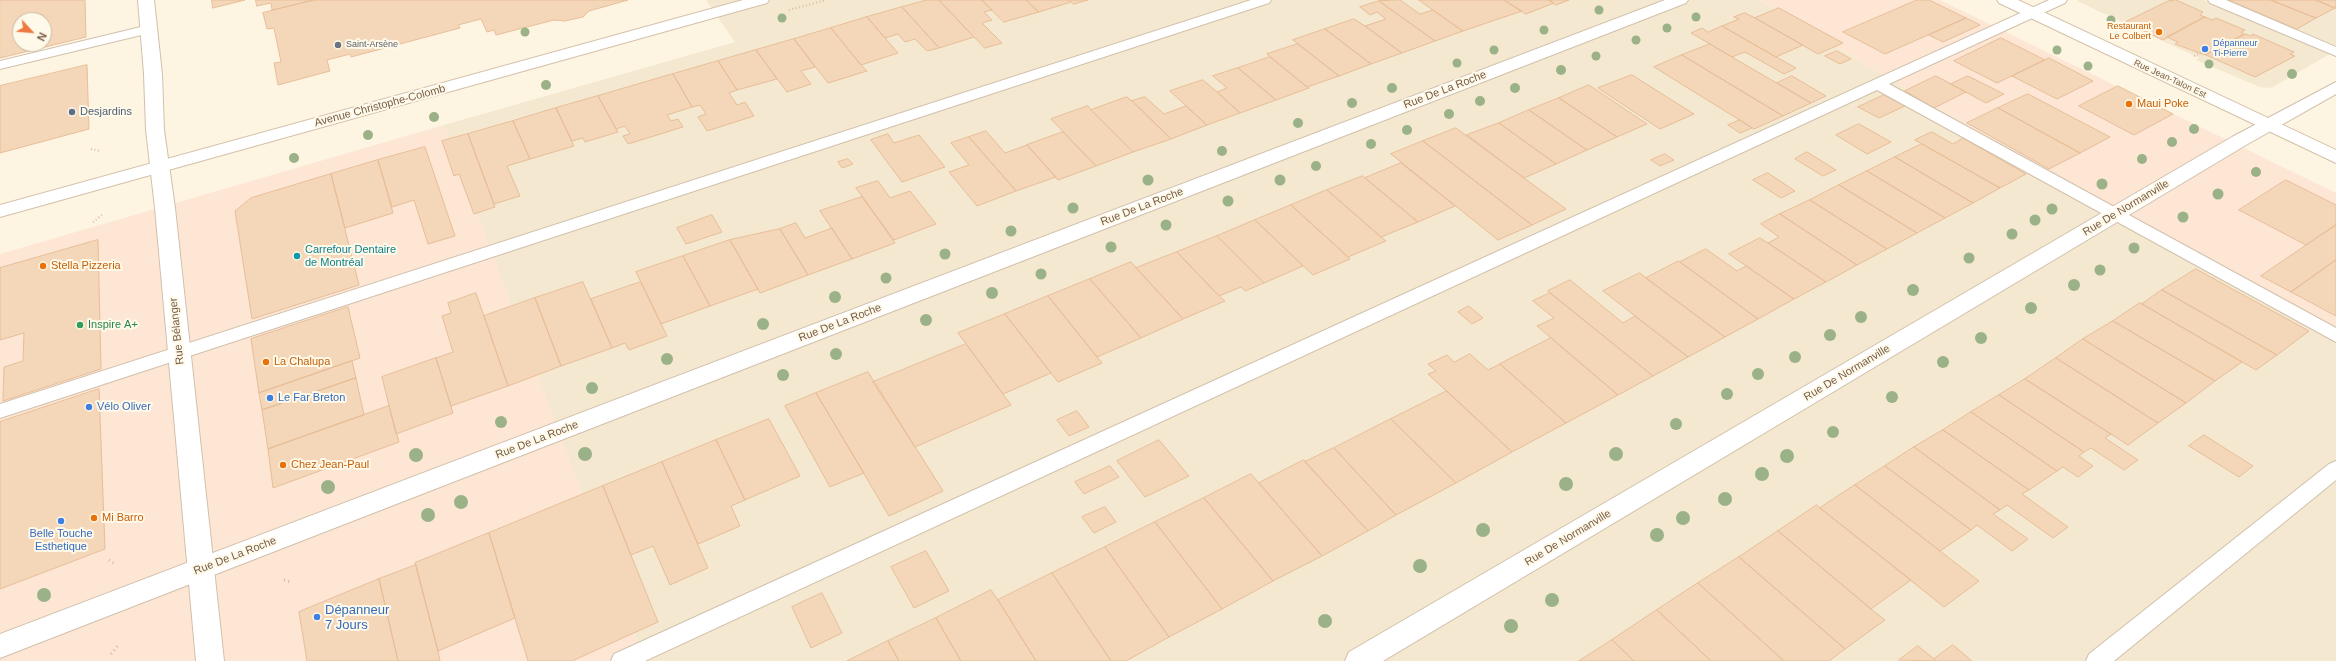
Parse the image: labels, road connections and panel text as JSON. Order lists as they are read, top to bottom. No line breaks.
{"streets":{"street":["Rue Jean-Talon Est","Rue De La Roche","Avenue Christophe-Colomb","Rue De Normanville","Rue Bélanger"]},"crossings":[["Rue Jean-Talon Est","Rue De Normanville"],["Rue De La Roche","Rue Bélanger"],["Avenue Christophe-Colomb","Rue Bélanger"]],"places":["Restaurant Le Colbert","Saint-Arsène","Dépanneur Ti-Pierre","Maui Poke","Desjardins","Carrefour Dentaire de Montréal","Stella Pizzeria","Inspire A+","La Chalupa","Le Far Breton","Vélo Oliver","Chez Jean-Paul","Mi Barro","Belle Touche Esthetique","Dépanneur 7 Jours"],"north":"bottom right"}
